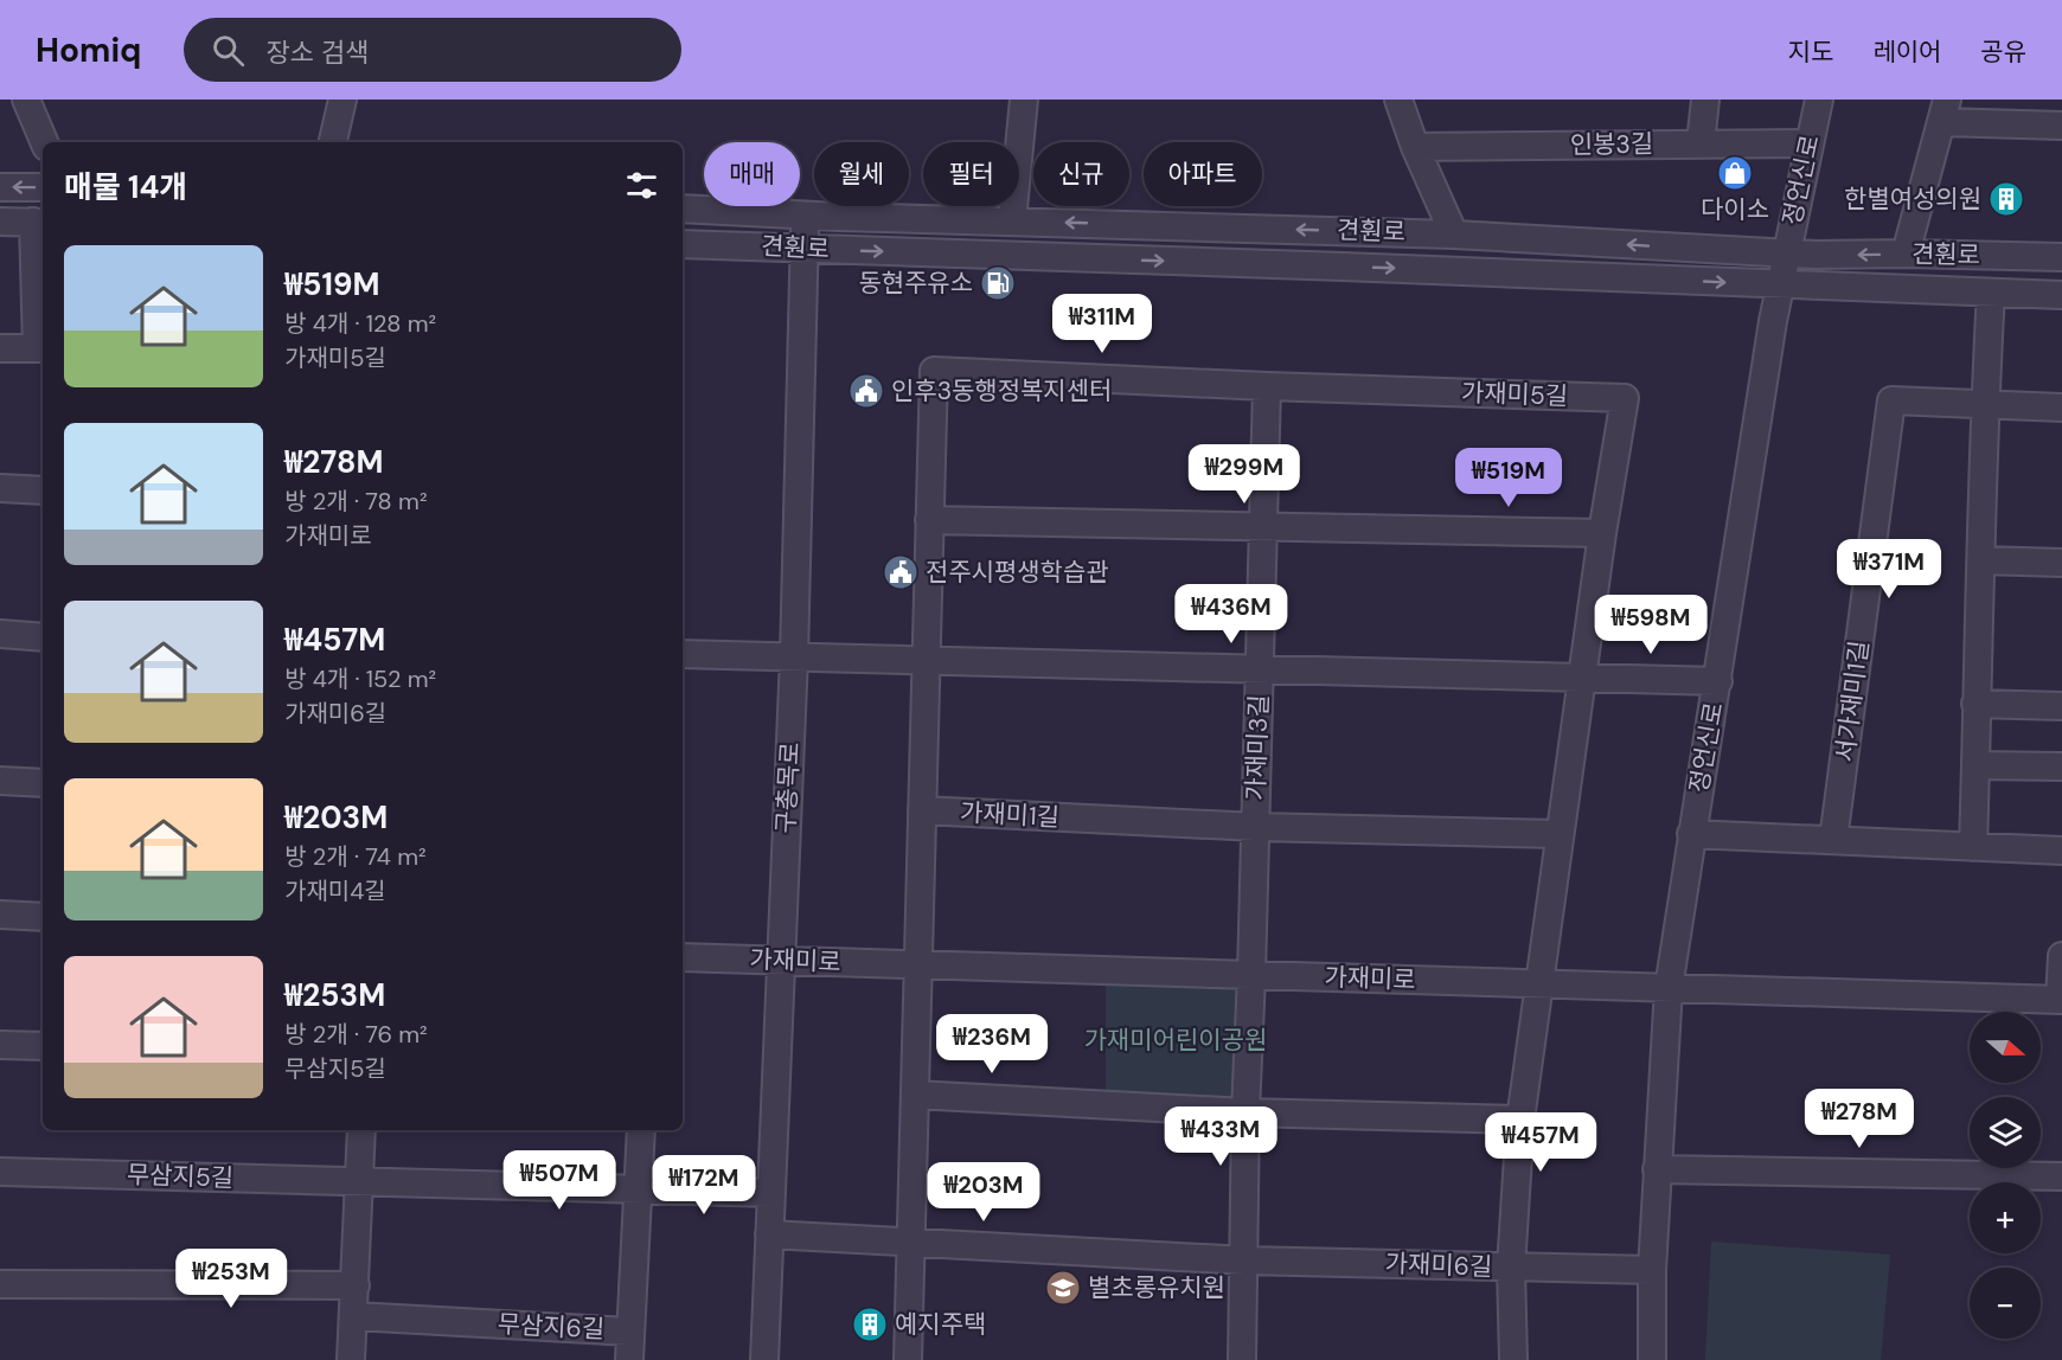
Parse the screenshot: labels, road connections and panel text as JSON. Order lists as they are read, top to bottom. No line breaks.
{"streets":{"street":["인봉3길","정언신로","견훤로","가재미5길","서가재미1길","가재미3길","구총목로","가재미1길","가재미로","무삼지5길","가재미6길","무삼지6길"]},"crossings":[["인봉3길","정언신로"],["정언신로","견훤로"],["정언신로","가재미로"],["정언신로","가재미6길"],["견훤로","구총목로"],["가재미5길","가재미3길"],["가재미5길","가재미로"],["가재미5길","가재미6길"],["가재미3길","가재미1길"],["가재미3길","가재미로"],["가재미3길","가재미6길"],["구총목로","가재미로"],["구총목로","가재미6길"],["가재미로","가재미6길"],["무삼지5길","무삼지6길"]],"parks":["가재미어린이공원"],"places":{"shop":["다이소"],"building":["한별여성의원","예지주택"],"fuel station":["동현주유소"],"public building":["인후3동행정복지센터","전주시평생학습관"],"school or university":["별초롱유치원"]},"north":"right","page":{"header":"Homiq","search":"장소 검색","nav":["지도","레이어","공유"],"chip":["매매","월세","필터","신규","아파트"],"heading":"매물 14개","list":[{"name":"₩519M","note":"방 4개 · 128 m² · 가재미5길"},{"name":"₩278M","note":"방 2개 · 78 m² · 가재미로"},{"name":"₩457M","note":"방 4개 · 152 m² · 가재미6길"},{"name":"₩203M","note":"방 2개 · 74 m² · 가재미4길"},{"name":"₩253M","note":"방 2개 · 76 m² · 무삼지5길"}],"price":["₩311M","₩299M","₩519M","₩371M","₩436M","₩598M","₩236M","₩278M","₩433M","₩457M","₩507M","₩172M","₩203M","₩253M"],"map_buttons":["+","−"]}}
